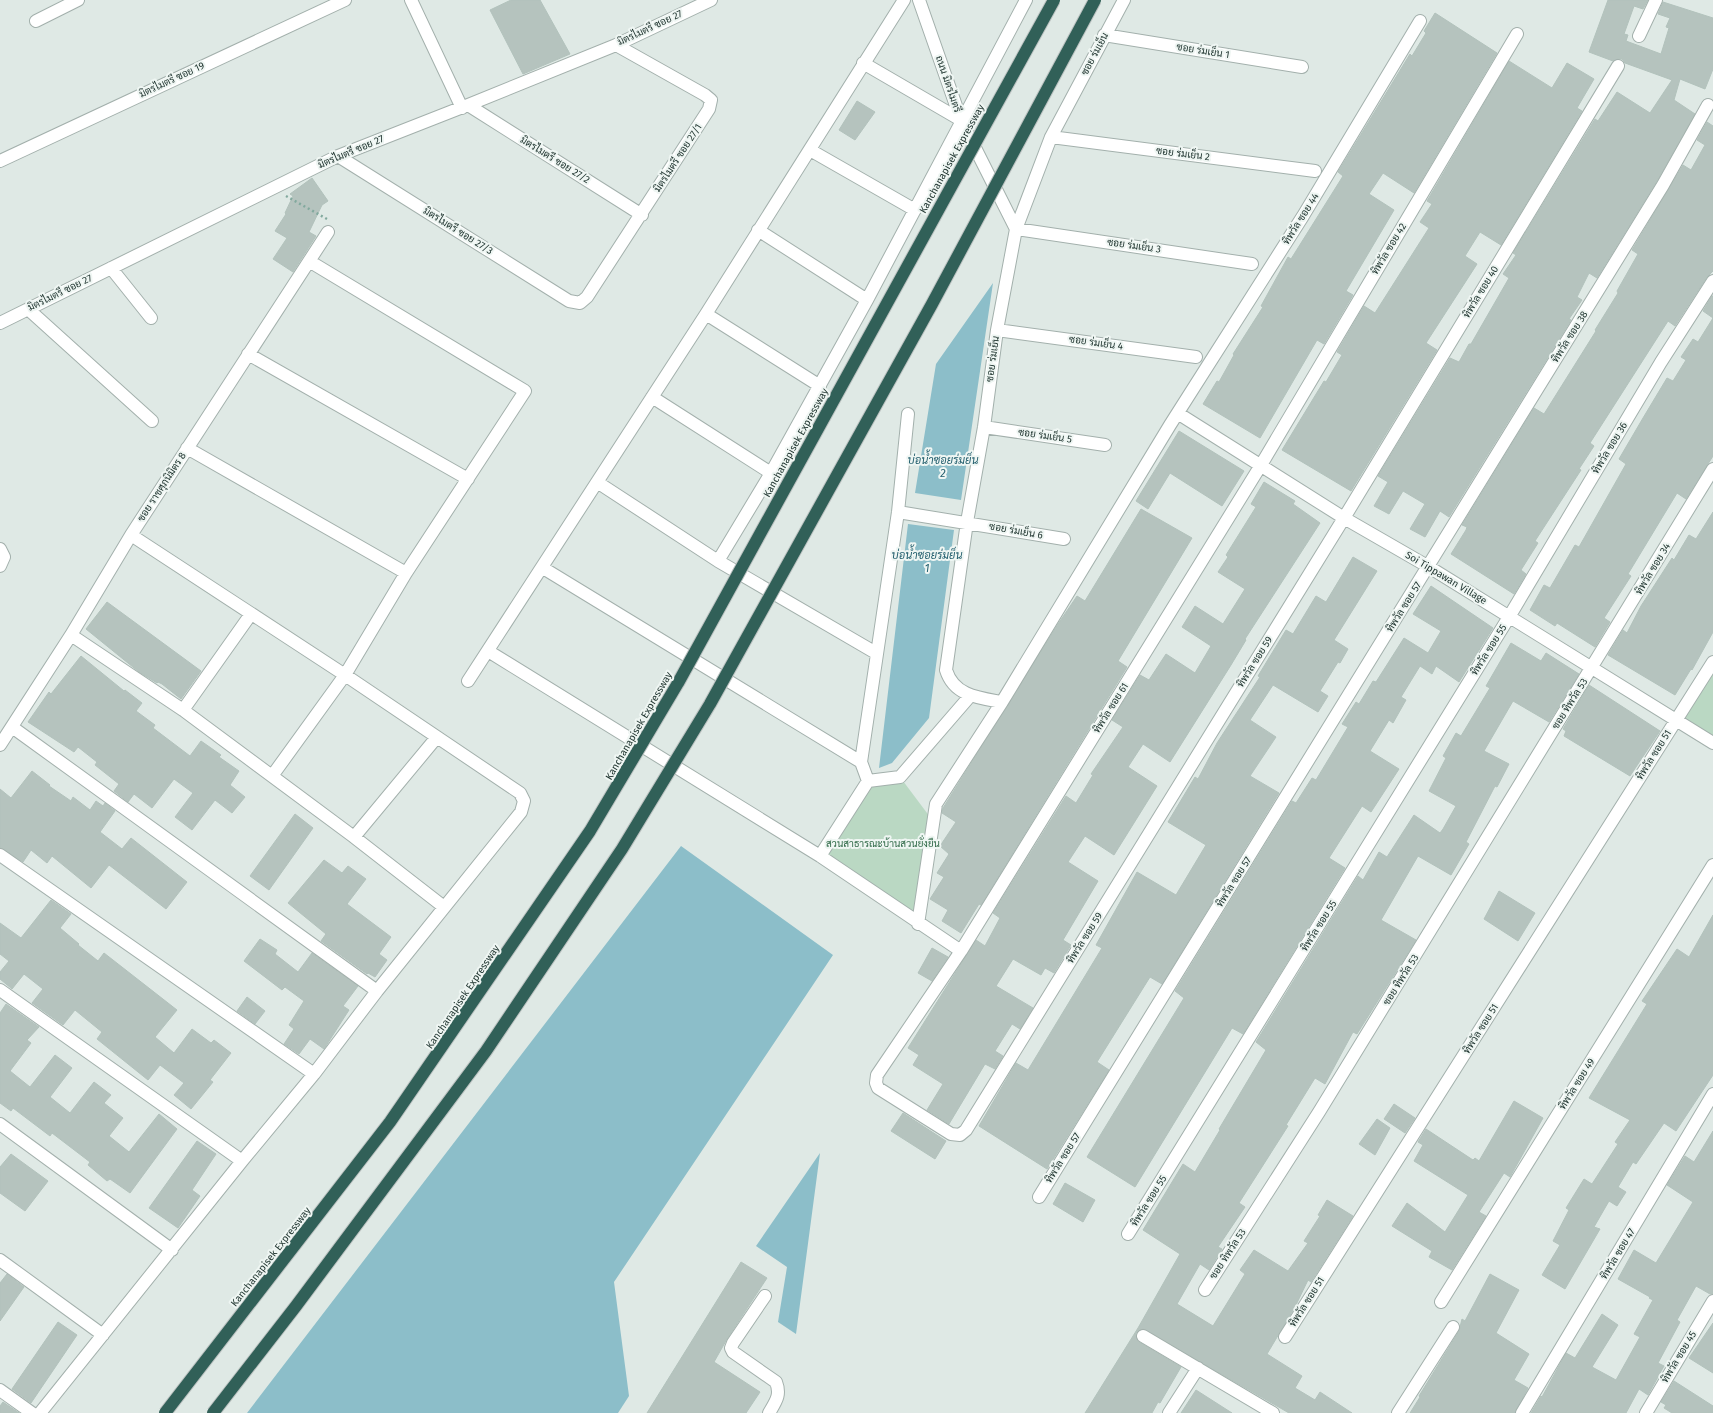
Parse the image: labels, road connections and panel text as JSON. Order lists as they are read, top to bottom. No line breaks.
{"streets":{"highway":["Kanchanapisek Expressway"],"street":["มิตรไมตรี ซอย 27","ซอย ร่มเย็น 1","ซอย ร่มเย็น","มิตรไมตรี ซอย 19","ถนน มิตรไมตรี","ซอย ร่มเย็น 2","มิตรไมตรี ซอย 27/1","มิตรไมตรี ซอย 27/2","ทิพวัล ซอย 44","มิตรไมตรี ซอย 27/3","ซอย ร่มเย็น 3","ทิพวัล ซอย 42","ทิพวัล ซอย 40","ทิพวัล ซอย 38","ซอย ร่มเย็น 4","ซอย ร่มเย็น 5","ทิพวัล ซอย 36","ซอย ราชศุภนิมิตร 8","ซอย ร่มเย็น 6","ทิพวัล ซอย 34","Soi Tippawan Village","ทิพวัล ซอย 57","ทิพวัล ซอย 55","ทิพวัล ซอย 59","ซอย ทิพวัล 53","ทิพวัล ซอย 61","ทิพวัล ซอย 51","ทิพวัล ซอย 49","ทิพวัล ซอย 47","ทิพวัล ซอย 45"]},"crossings":[["มิตรไมตรี ซอย 27","มิตรไมตรี ซอย 27/1"],["มิตรไมตรี ซอย 27","มิตรไมตรี ซอย 27/2"],["มิตรไมตรี ซอย 27","มิตรไมตรี ซอย 27/3"],["ซอย ร่มเย็น 1","ซอย ร่มเย็น"],["ซอย ร่มเย็น","ถนน มิตรไมตรี"],["ซอย ร่มเย็น","ซอย ร่มเย็น 2"],["ซอย ร่มเย็น","ทิพวัล ซอย 44"],["ซอย ร่มเย็น","ซอย ร่มเย็น 3"],["ซอย ร่มเย็น","ซอย ร่มเย็น 4"],["ซอย ร่มเย็น","ซอย ร่มเย็น 5"],["ซอย ร่มเย็น","ซอย ร่มเย็น 6"],["ถนน มิตรไมตรี","ซอย ร่มเย็น 3"],["มิตรไมตรี ซอย 27/1","มิตรไมตรี ซอย 27/2"],["มิตรไมตรี ซอย 27/1","มิตรไมตรี ซอย 27/3"],["ทิพวัล ซอย 44","Soi Tippawan Village"],["ทิพวัล ซอย 42","Soi Tippawan Village"],["ทิพวัล ซอย 42","ทิพวัล ซอย 61"],["ทิพวัล ซอย 40","Soi Tippawan Village"],["ทิพวัล ซอย 40","ทิพวัล ซอย 59"],["ทิพวัล ซอย 38","Soi Tippawan Village"],["ทิพวัล ซอย 38","ทิพวัล ซอย 57"],["ทิพวัล ซอย 36","Soi Tippawan Village"],["ทิพวัล ซอย 36","ทิพวัล ซอย 55"],["ทิพวัล ซอย 34","Soi Tippawan Village"],["ทิพวัล ซอย 34","ซอย ทิพวัล 53"],["Soi Tippawan Village","ทิพวัล ซอย 57"],["Soi Tippawan Village","ทิพวัล ซอย 55"],["Soi Tippawan Village","ทิพวัล ซอย 59"],["Soi Tippawan Village","ซอย ทิพวัล 53"],["Soi Tippawan Village","ทิพวัล ซอย 61"],["Soi Tippawan Village","ทิพวัล ซอย 51"],["ทิพวัล ซอย 59","ทิพวัล ซอย 61"]],"water":["บ่อน้ำซอยร่มย็น 2","บ่อน้ำซอยร่มย็น 1"],"parks":["สวนสาธารณะบ้านสวนยั่งยืน"]}
